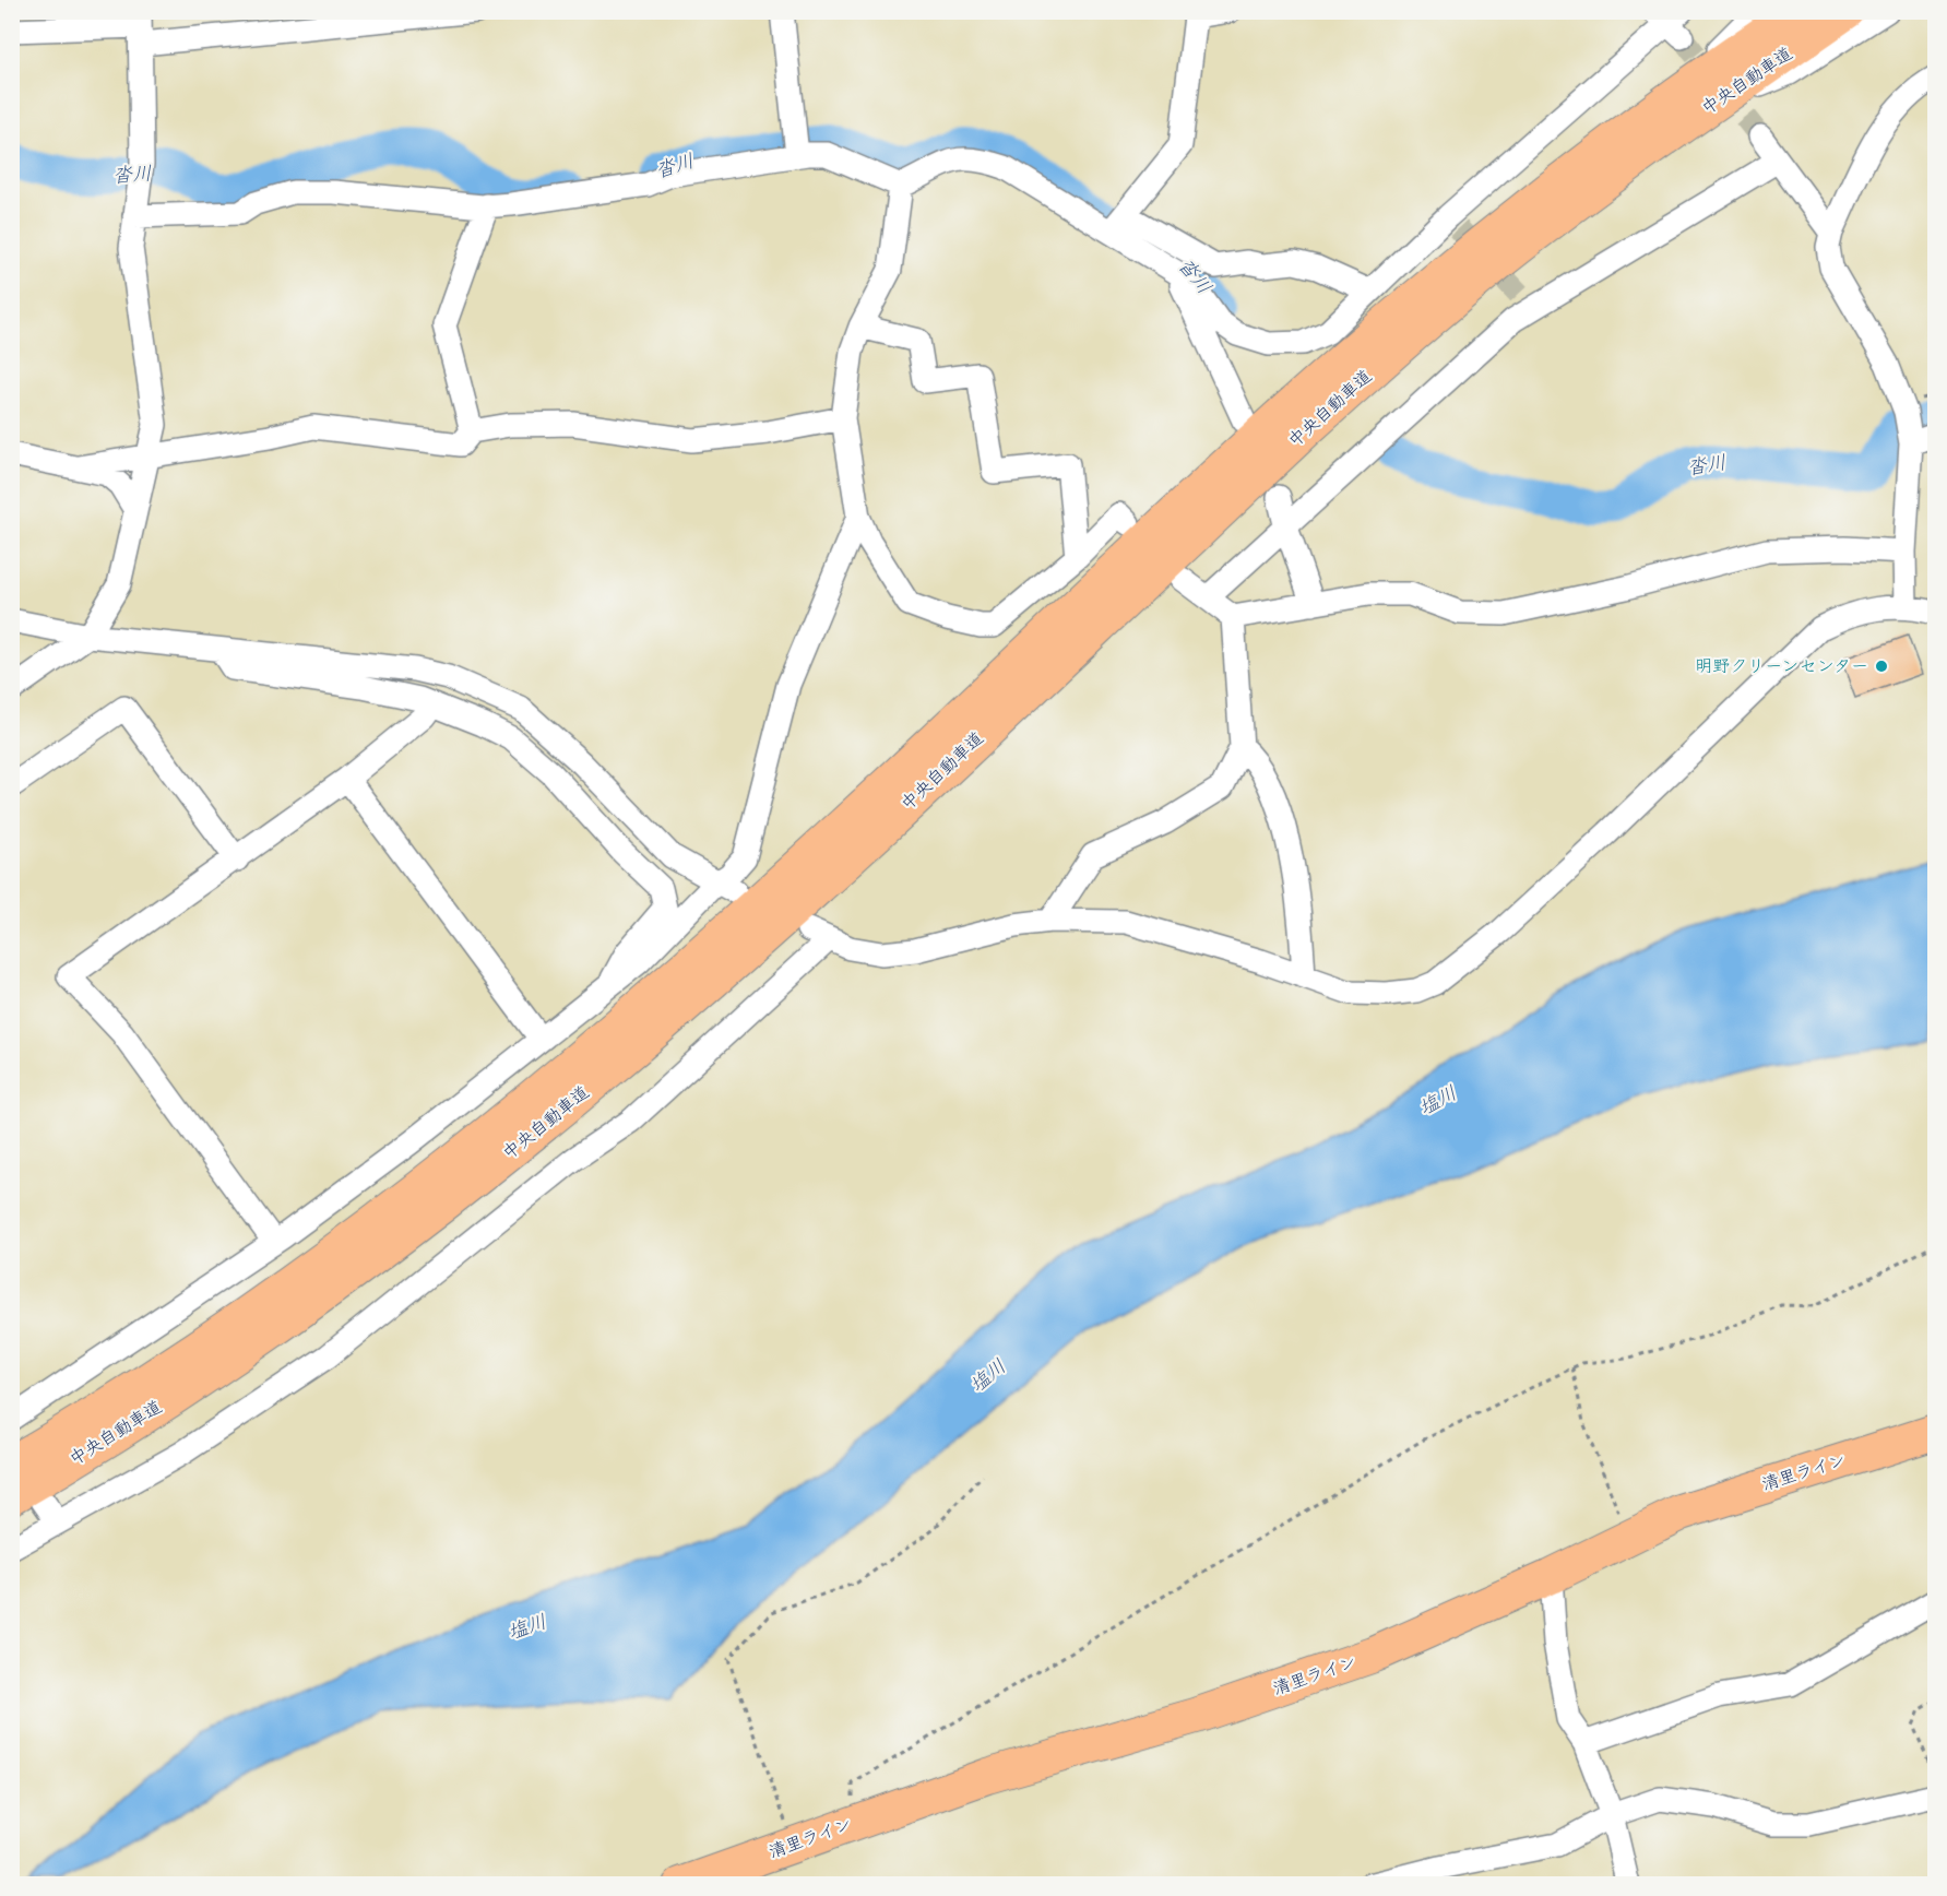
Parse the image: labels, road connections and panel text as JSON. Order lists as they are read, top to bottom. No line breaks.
{"streets":{"highway":["中央自動車道","清里ライン"]},"water":["沓川","塩川"],"places":["明野クリーンセンター"]}
